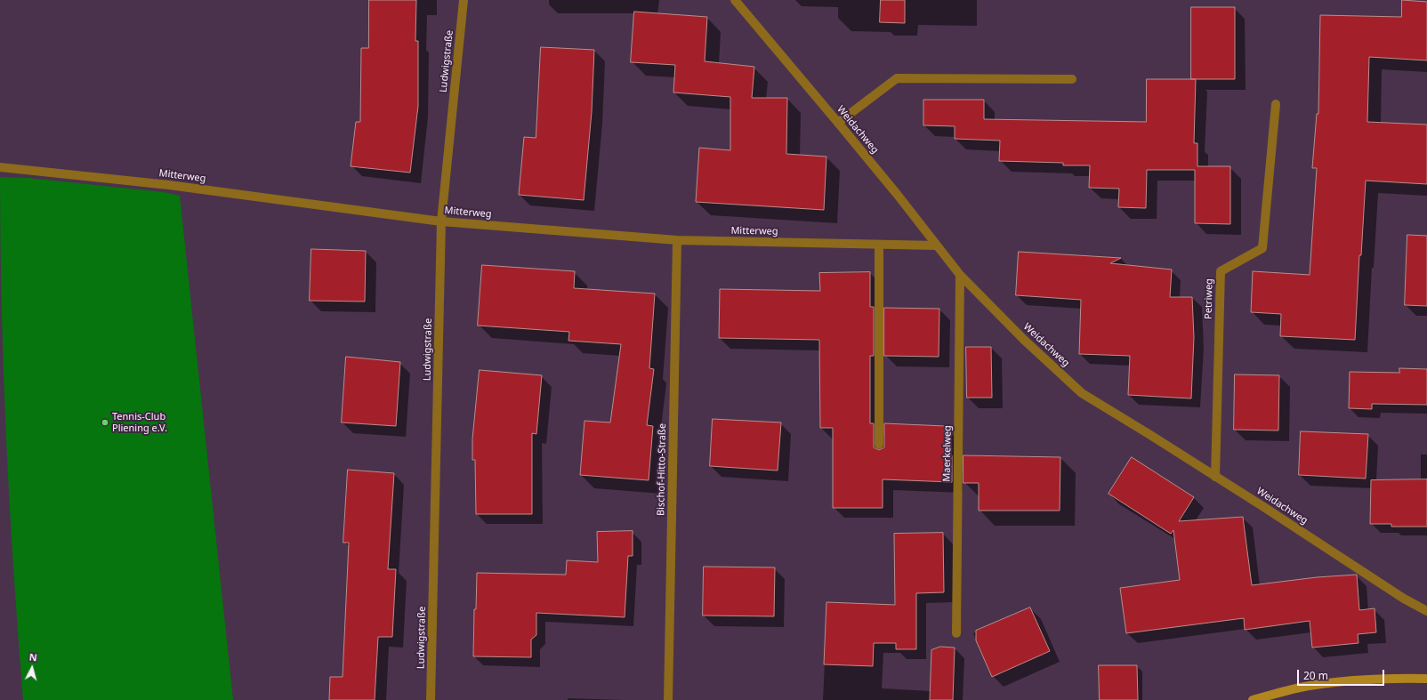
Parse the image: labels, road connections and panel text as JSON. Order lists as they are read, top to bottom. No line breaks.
{"streets":{"street":["Ludwigstraße","Weidachweg","Mitterweg","Petriweg","Maerkelweg","Bischof-Hitto-Straße"]},"crossings":[["Ludwigstraße","Mitterweg"],["Weidachweg","Mitterweg"],["Weidachweg","Petriweg"],["Weidachweg","Maerkelweg"],["Mitterweg","Bischof-Hitto-Straße"]],"places":["Tennis-Club Pliening e.V."],"scale_bar":"20 m","north":"top"}
